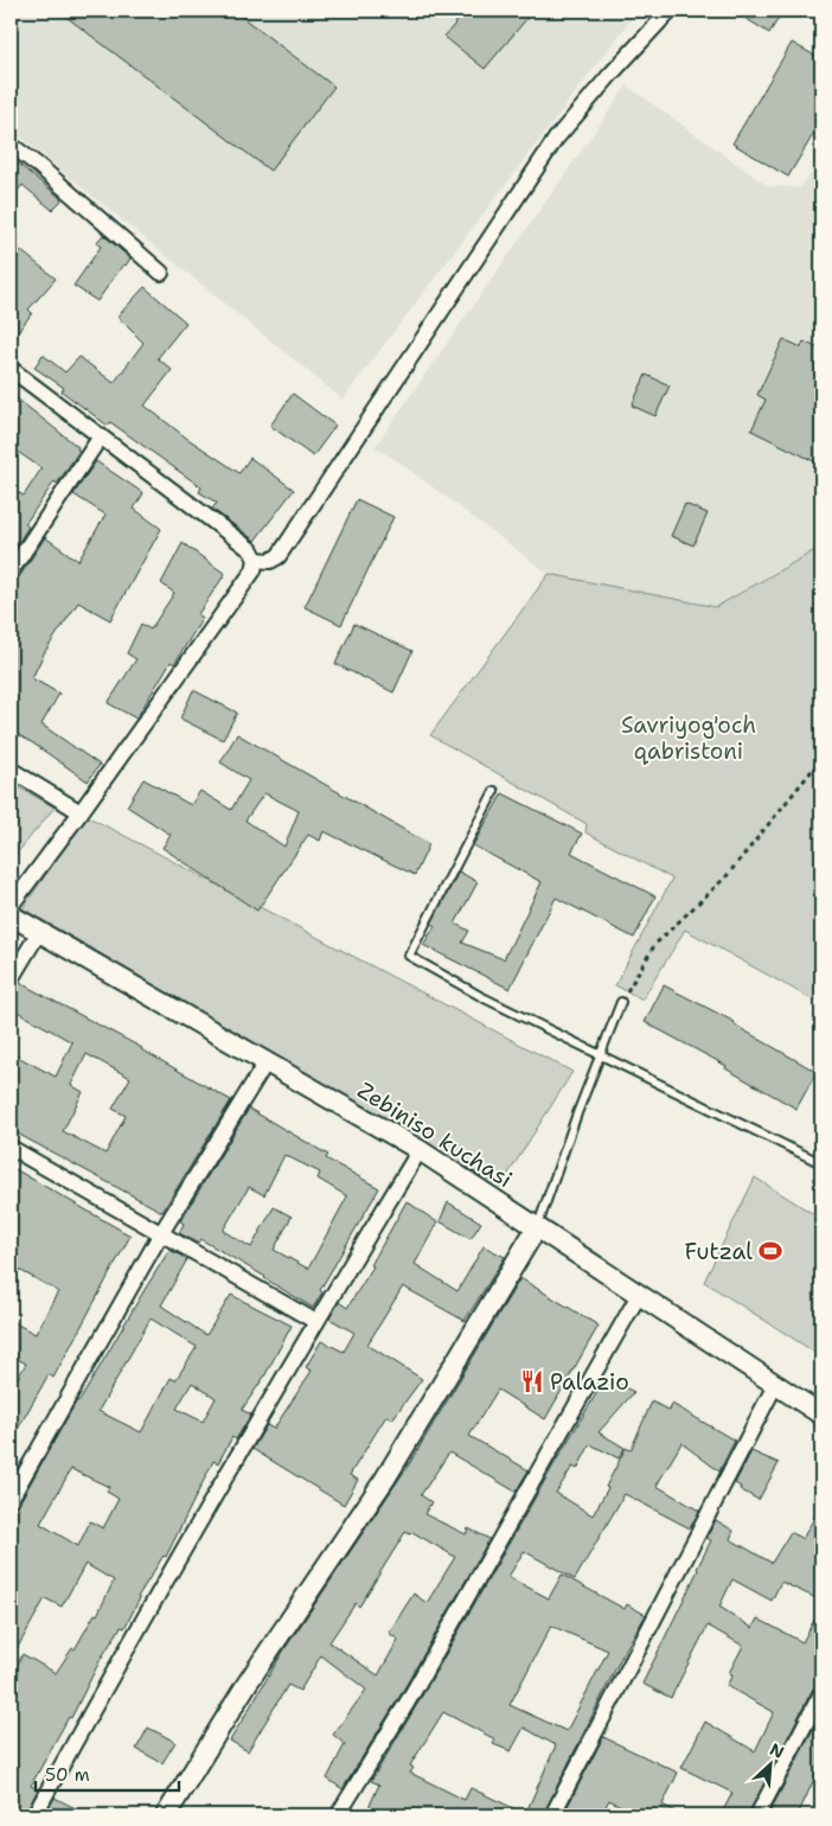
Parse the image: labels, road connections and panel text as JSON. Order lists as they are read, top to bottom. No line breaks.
{"streets":{"street":["Zebiniso kuchasi"]},"parks":["Savriyog'och qabristoni"],"places":{"sports":["Futzal"],"restaurant":["Palazio"]},"scale_bar":"50 m","north":"top right"}
